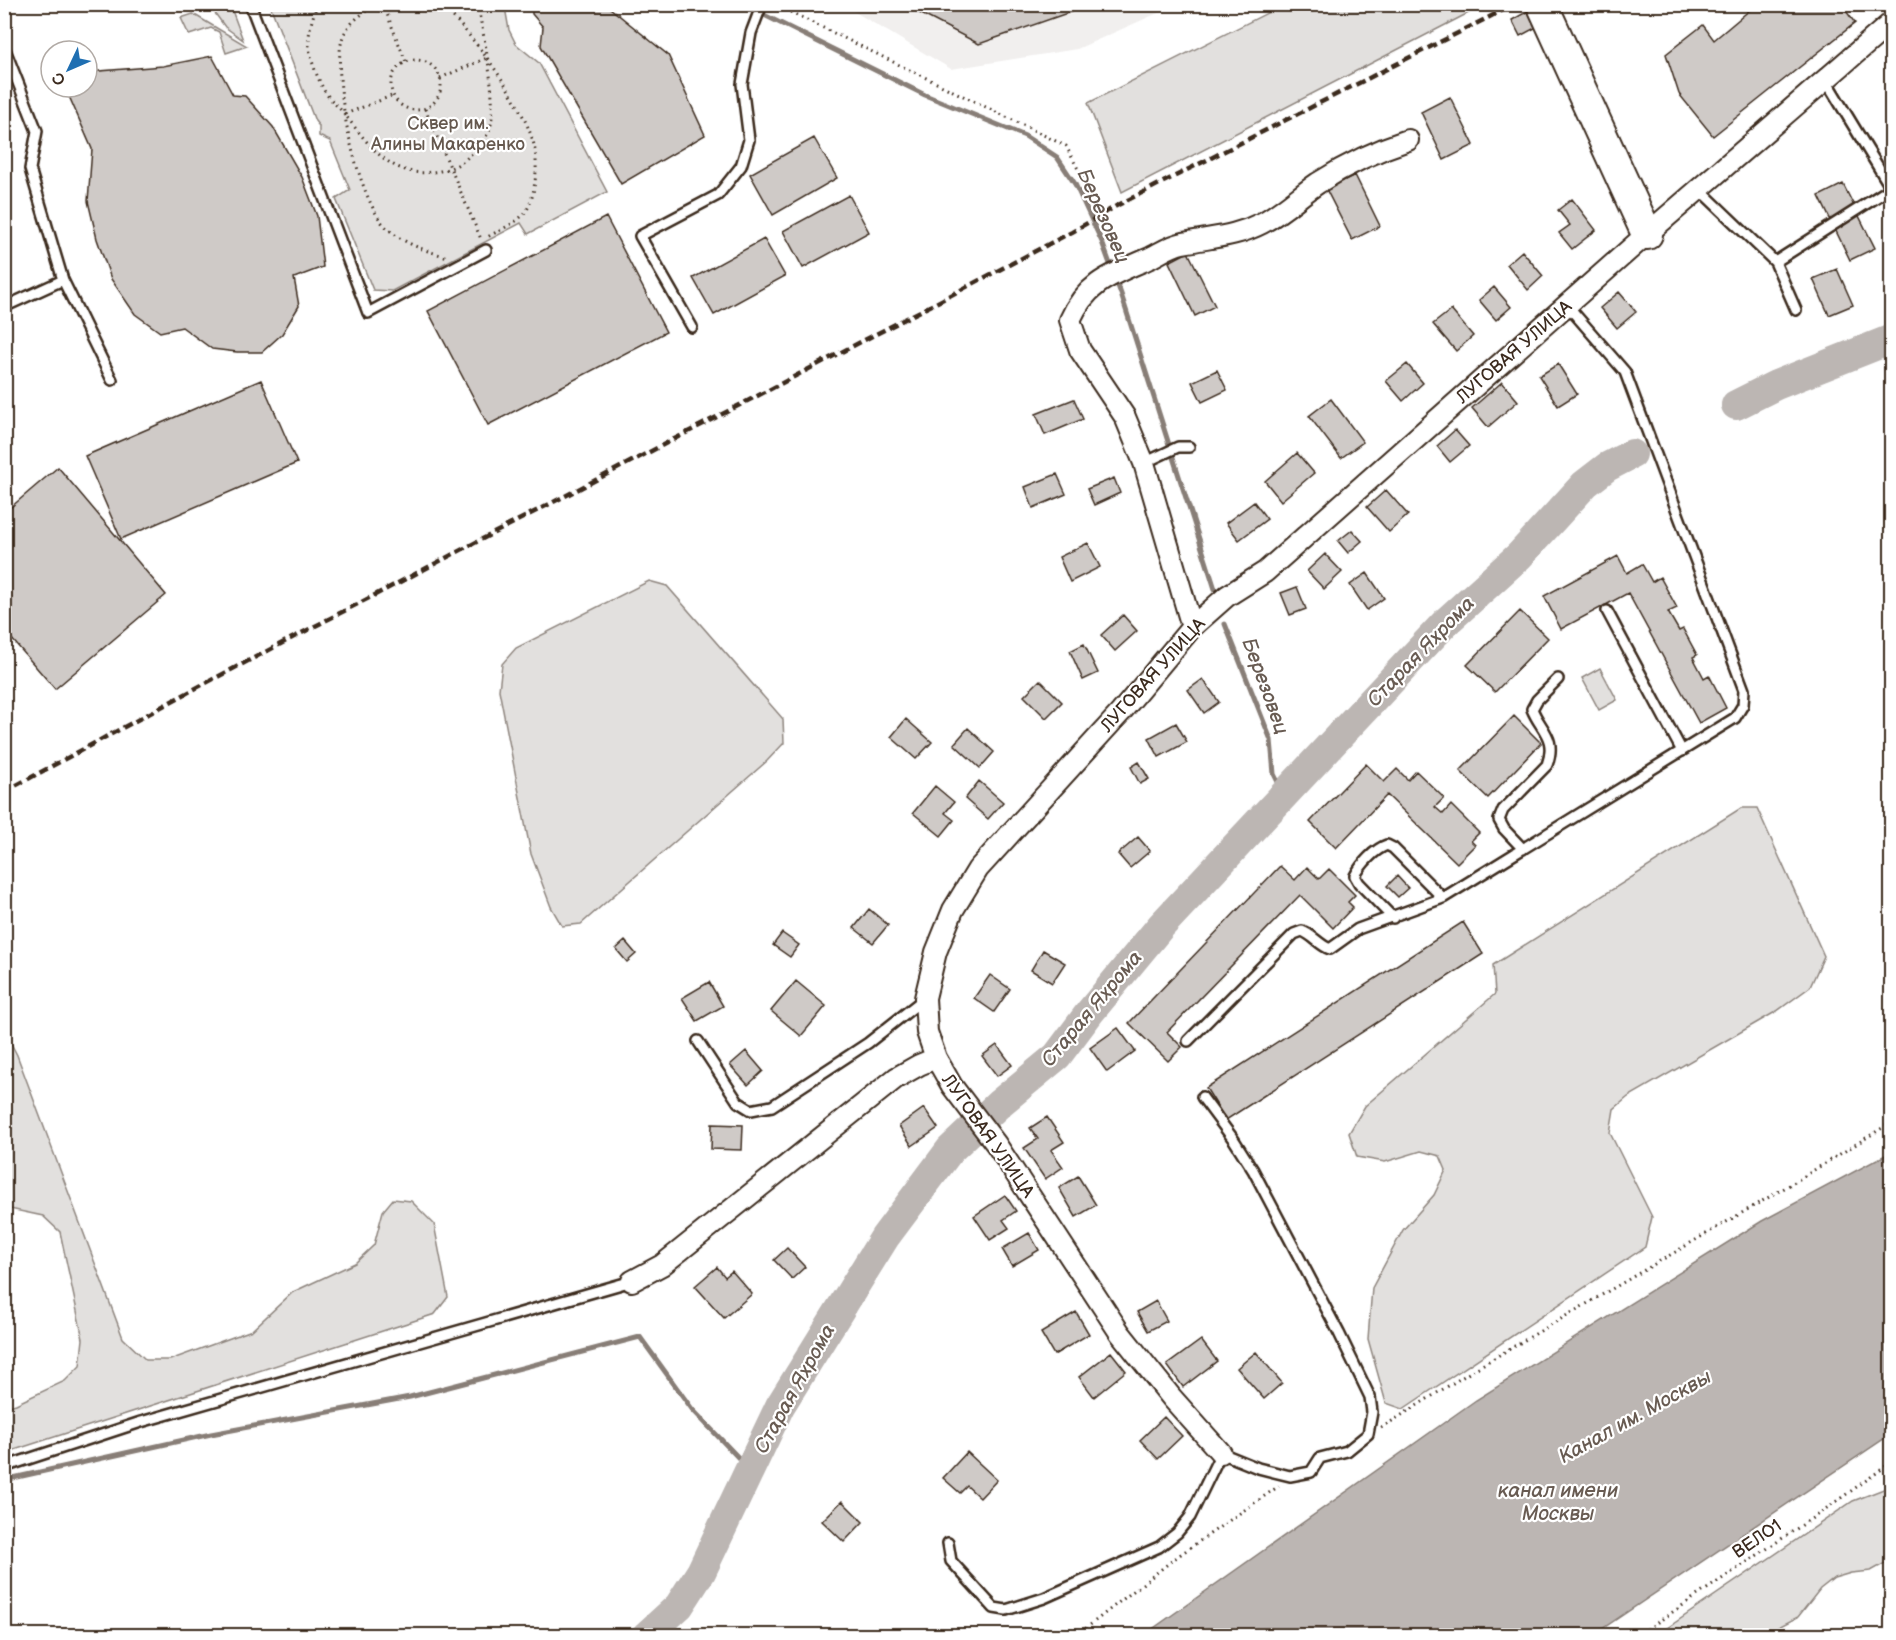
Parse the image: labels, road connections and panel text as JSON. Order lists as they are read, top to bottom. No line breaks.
{"streets":{"street":["ЛУГОВАЯ УЛИЦА"],"path":["ВЕЛО1"]},"water":["Березовец","Старая Яхрома","Канал им. Москвы","канал имени Москвы"],"parks":["Сквер им. Алины Макаренко"],"north":"bottom left"}
